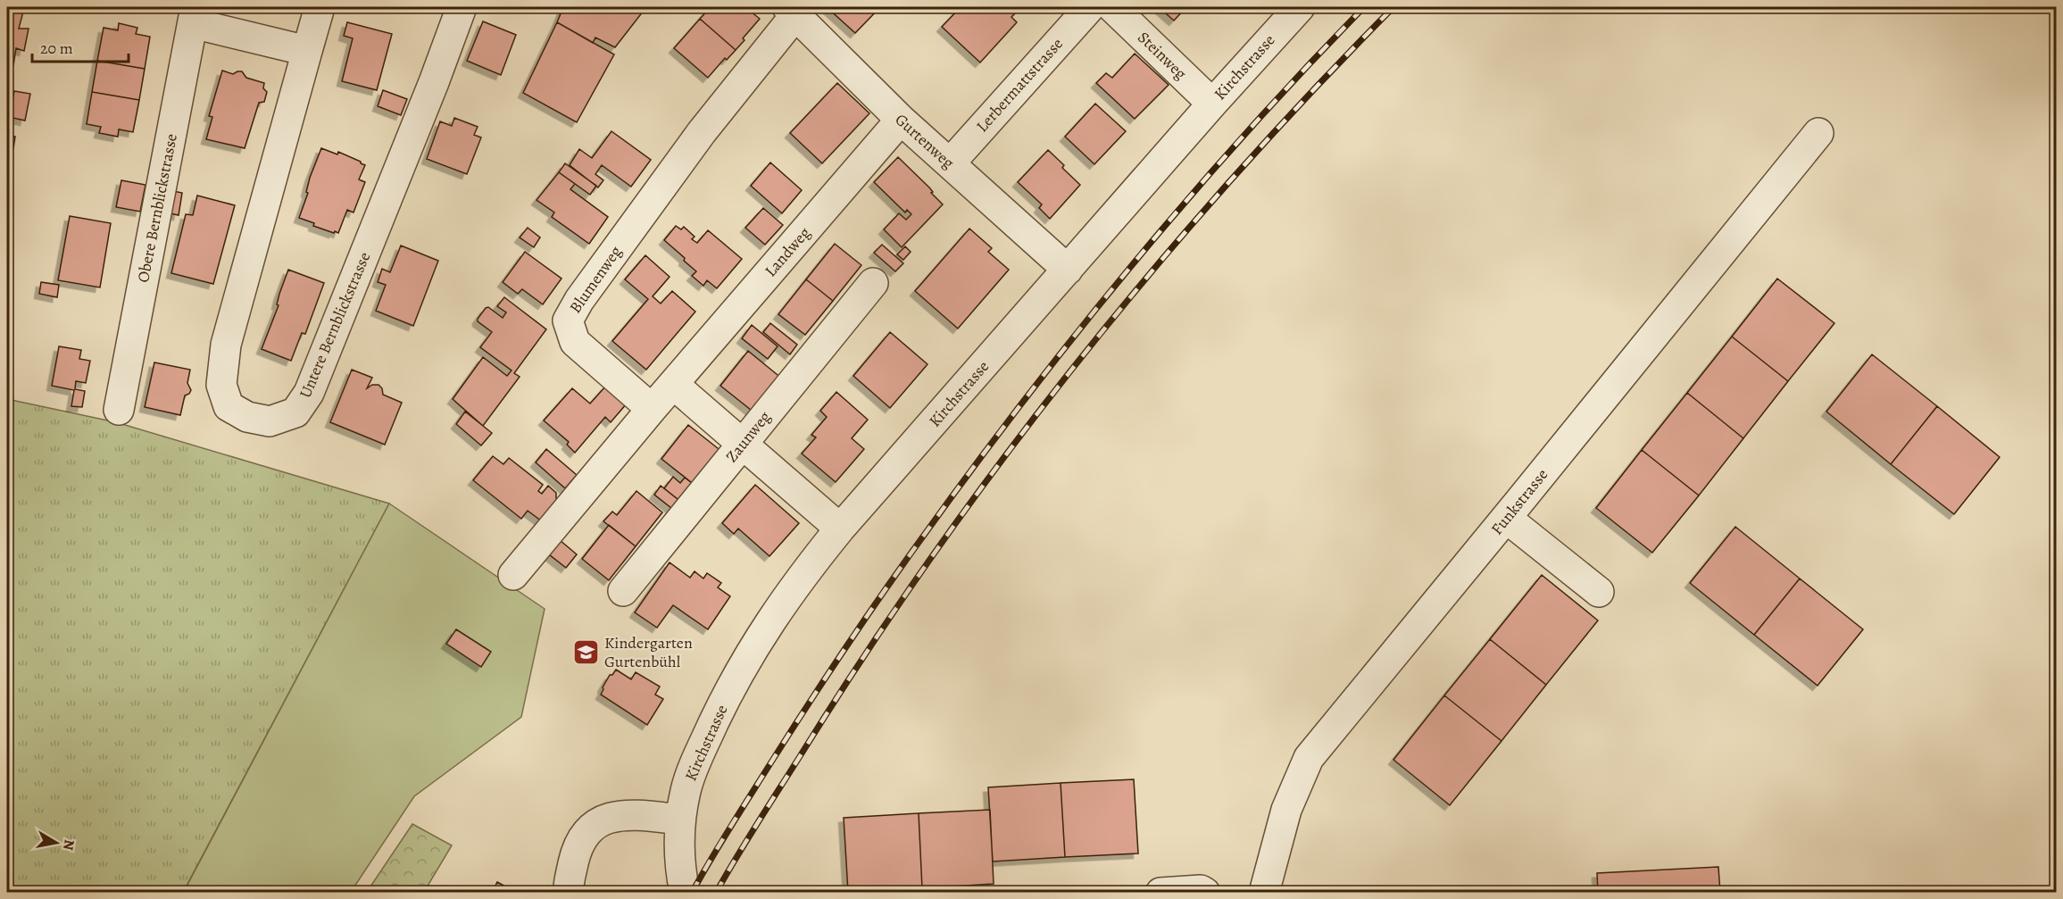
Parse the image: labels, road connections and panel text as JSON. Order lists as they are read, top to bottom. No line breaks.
{"streets":{"street":["Steinweg","Kirchstrasse","Lerbermattstrasse","Gurtenweg","Obere Bernblickstrasse","Landweg","Blumenweg","Untere Bernblickstrasse","Zaunweg","Funkstrasse"]},"crossings":[["Steinweg","Kirchstrasse"],["Kirchstrasse","Gurtenweg"],["Lerbermattstrasse","Gurtenweg"],["Gurtenweg","Landweg"],["Gurtenweg","Blumenweg"]],"places":{"school or university":["Kindergarten Gurtenbühl"]},"scale_bar":"20 m","north":"right"}
